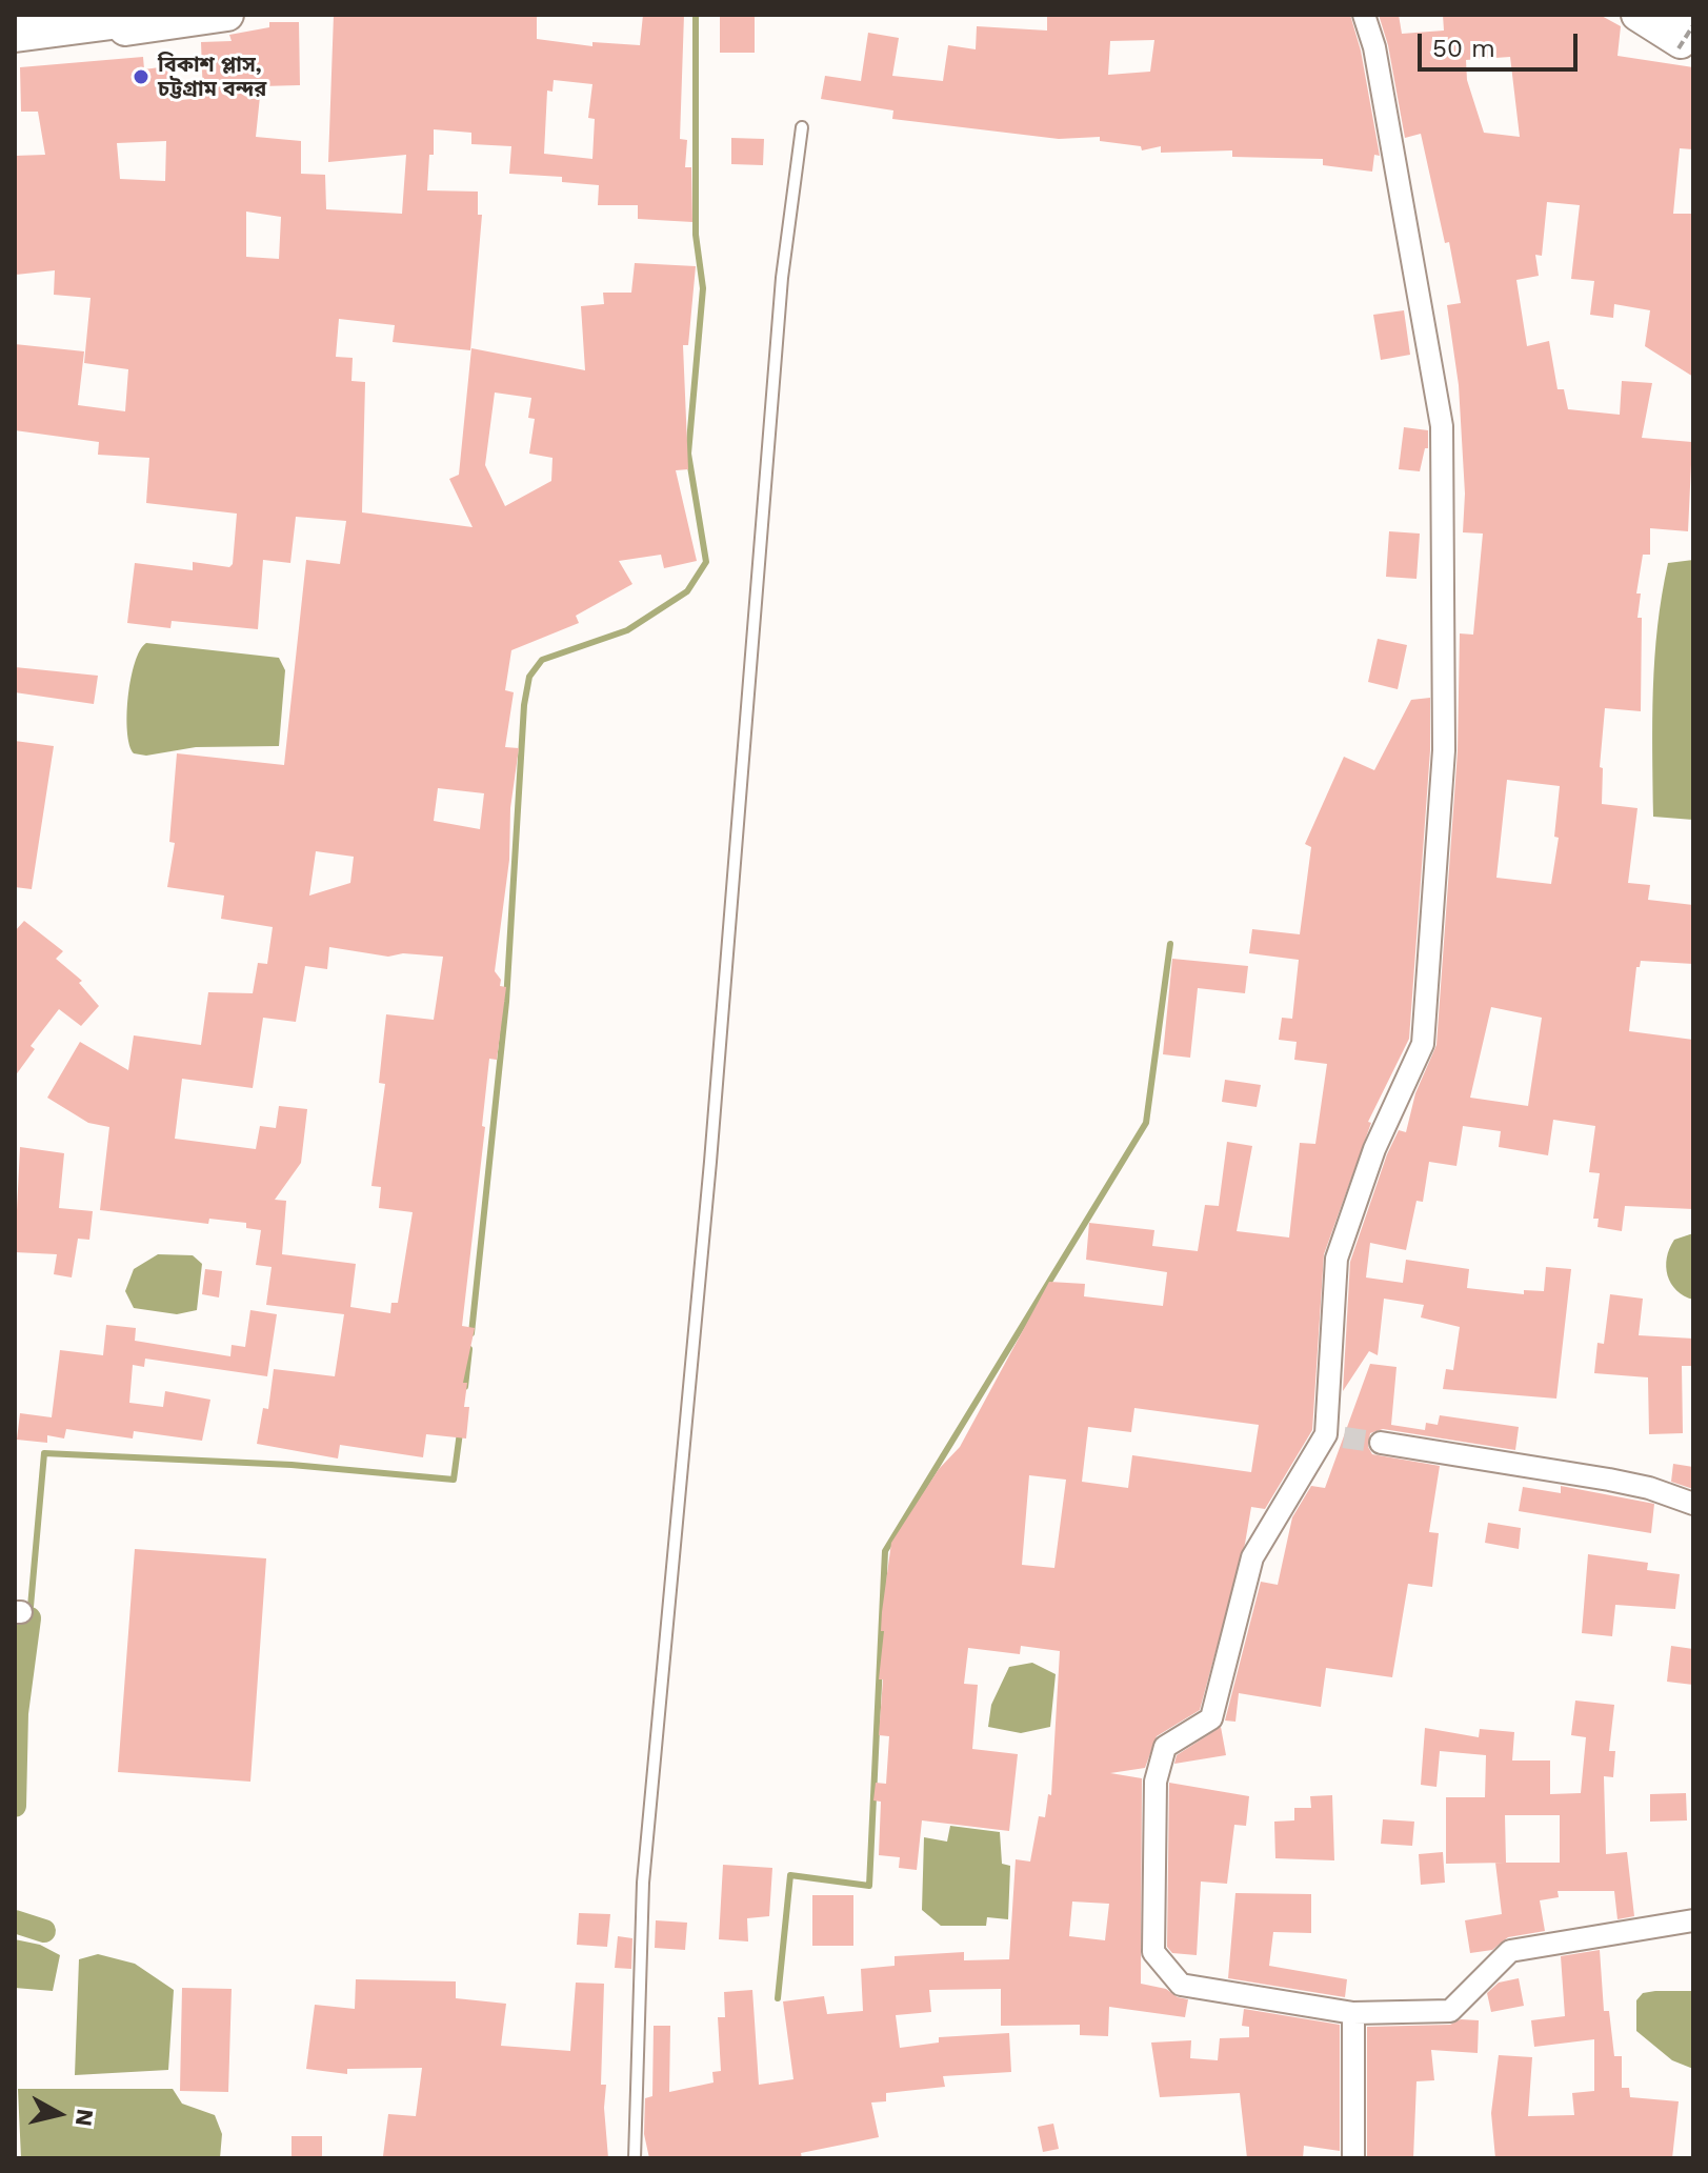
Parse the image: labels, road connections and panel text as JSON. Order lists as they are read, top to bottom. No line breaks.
{"places":["বিকাশ প্লাস, চট্টগ্রাম বন্দর"],"scale_bar":"50 m","north":"right"}
